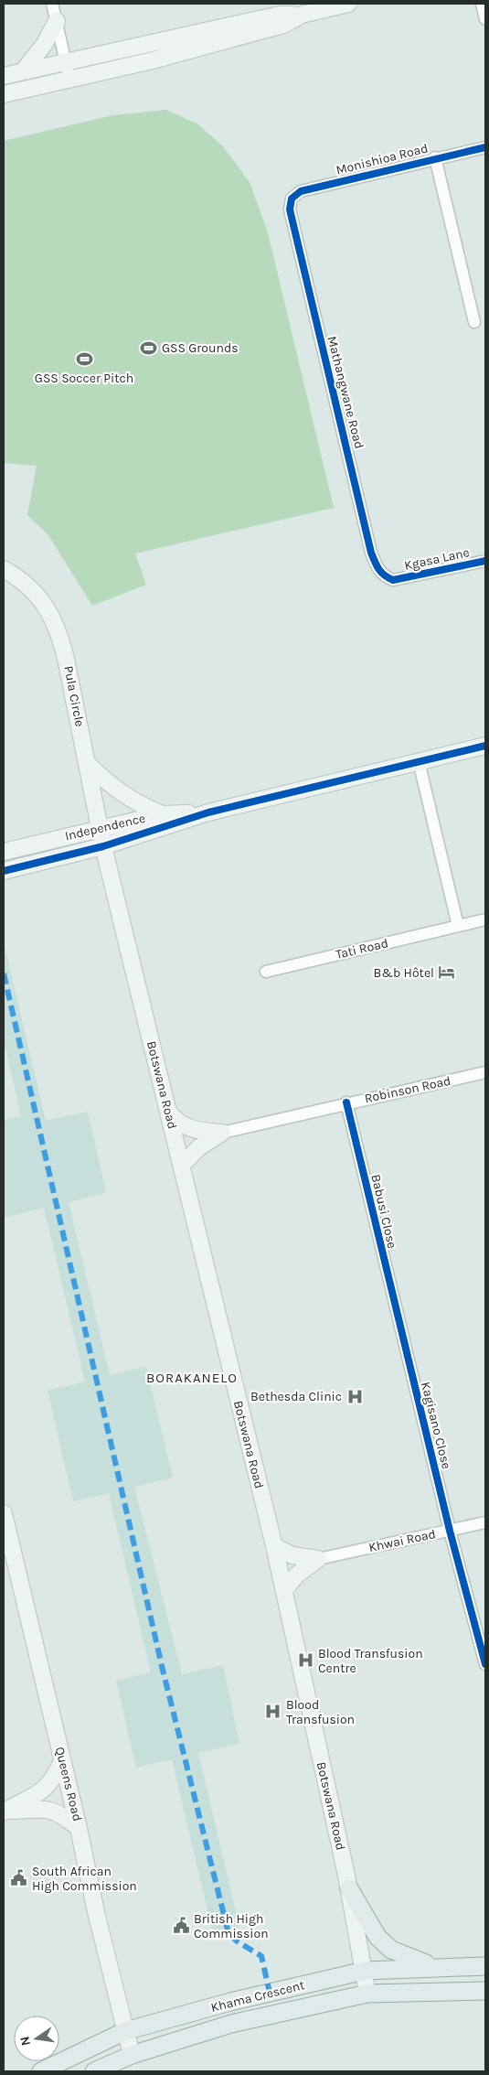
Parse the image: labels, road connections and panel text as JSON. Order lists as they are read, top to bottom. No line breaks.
{"streets":{"main road":["Pula Circle","Independence","Botswana Road","Queens Road","Khama Crescent"],"street":["Monishioa Road","Mathangwane Road","Kgasa Lane","Tati Road","Robinson Road","Babusi Close","Kagisano Close","Khwai Road"]},"crossings":[["Monishioa Road","Mathangwane Road"],["Mathangwane Road","Kgasa Lane"],["Pula Circle","Independence"],["Pula Circle","Botswana Road"],["Independence","Botswana Road"],["Botswana Road","Khama Crescent"],["Robinson Road","Babusi Close"],["Babusi Close","Kagisano Close"],["Kagisano Close","Khwai Road"],["Queens Road","Khama Crescent"]],"districts":["BORAKANELO"],"places":{"sports":["GSS Grounds","GSS Soccer Pitch"],"hotel":["B&b Hôtel"],"hospital":["Bethesda Clinic","Blood Transfusion Centre","Blood Transfusion"],"public building":["South African High Commission","British High Commission"]},"north":"left"}
